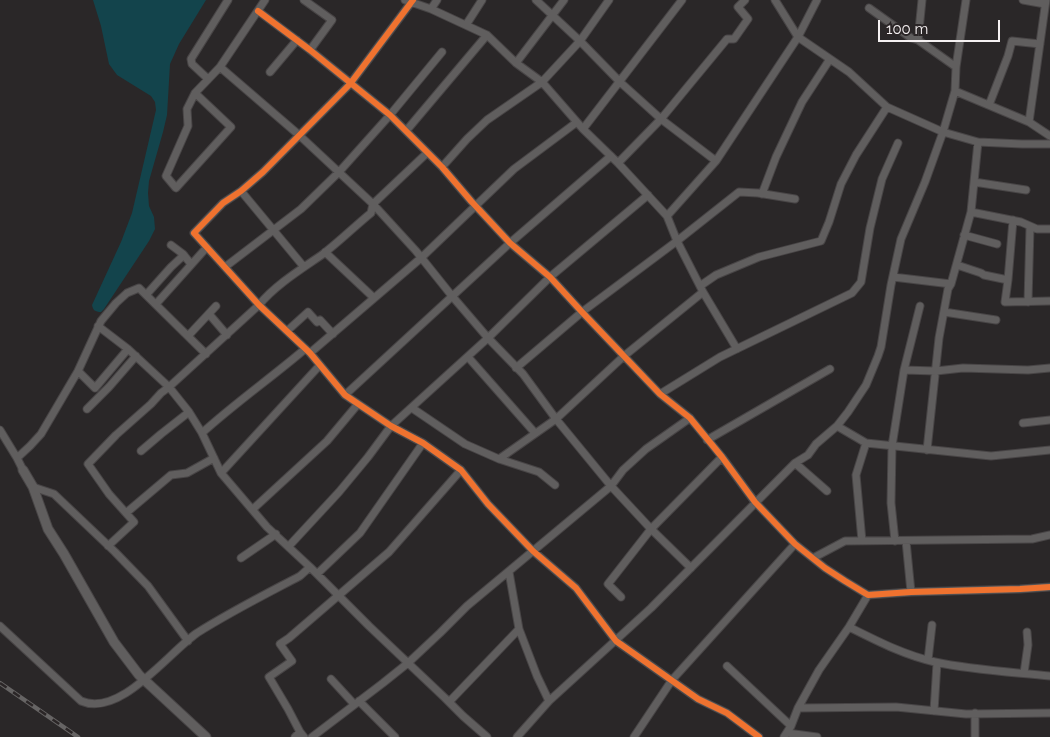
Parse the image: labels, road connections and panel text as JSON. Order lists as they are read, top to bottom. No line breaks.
{"scale_bar":"100 m"}
